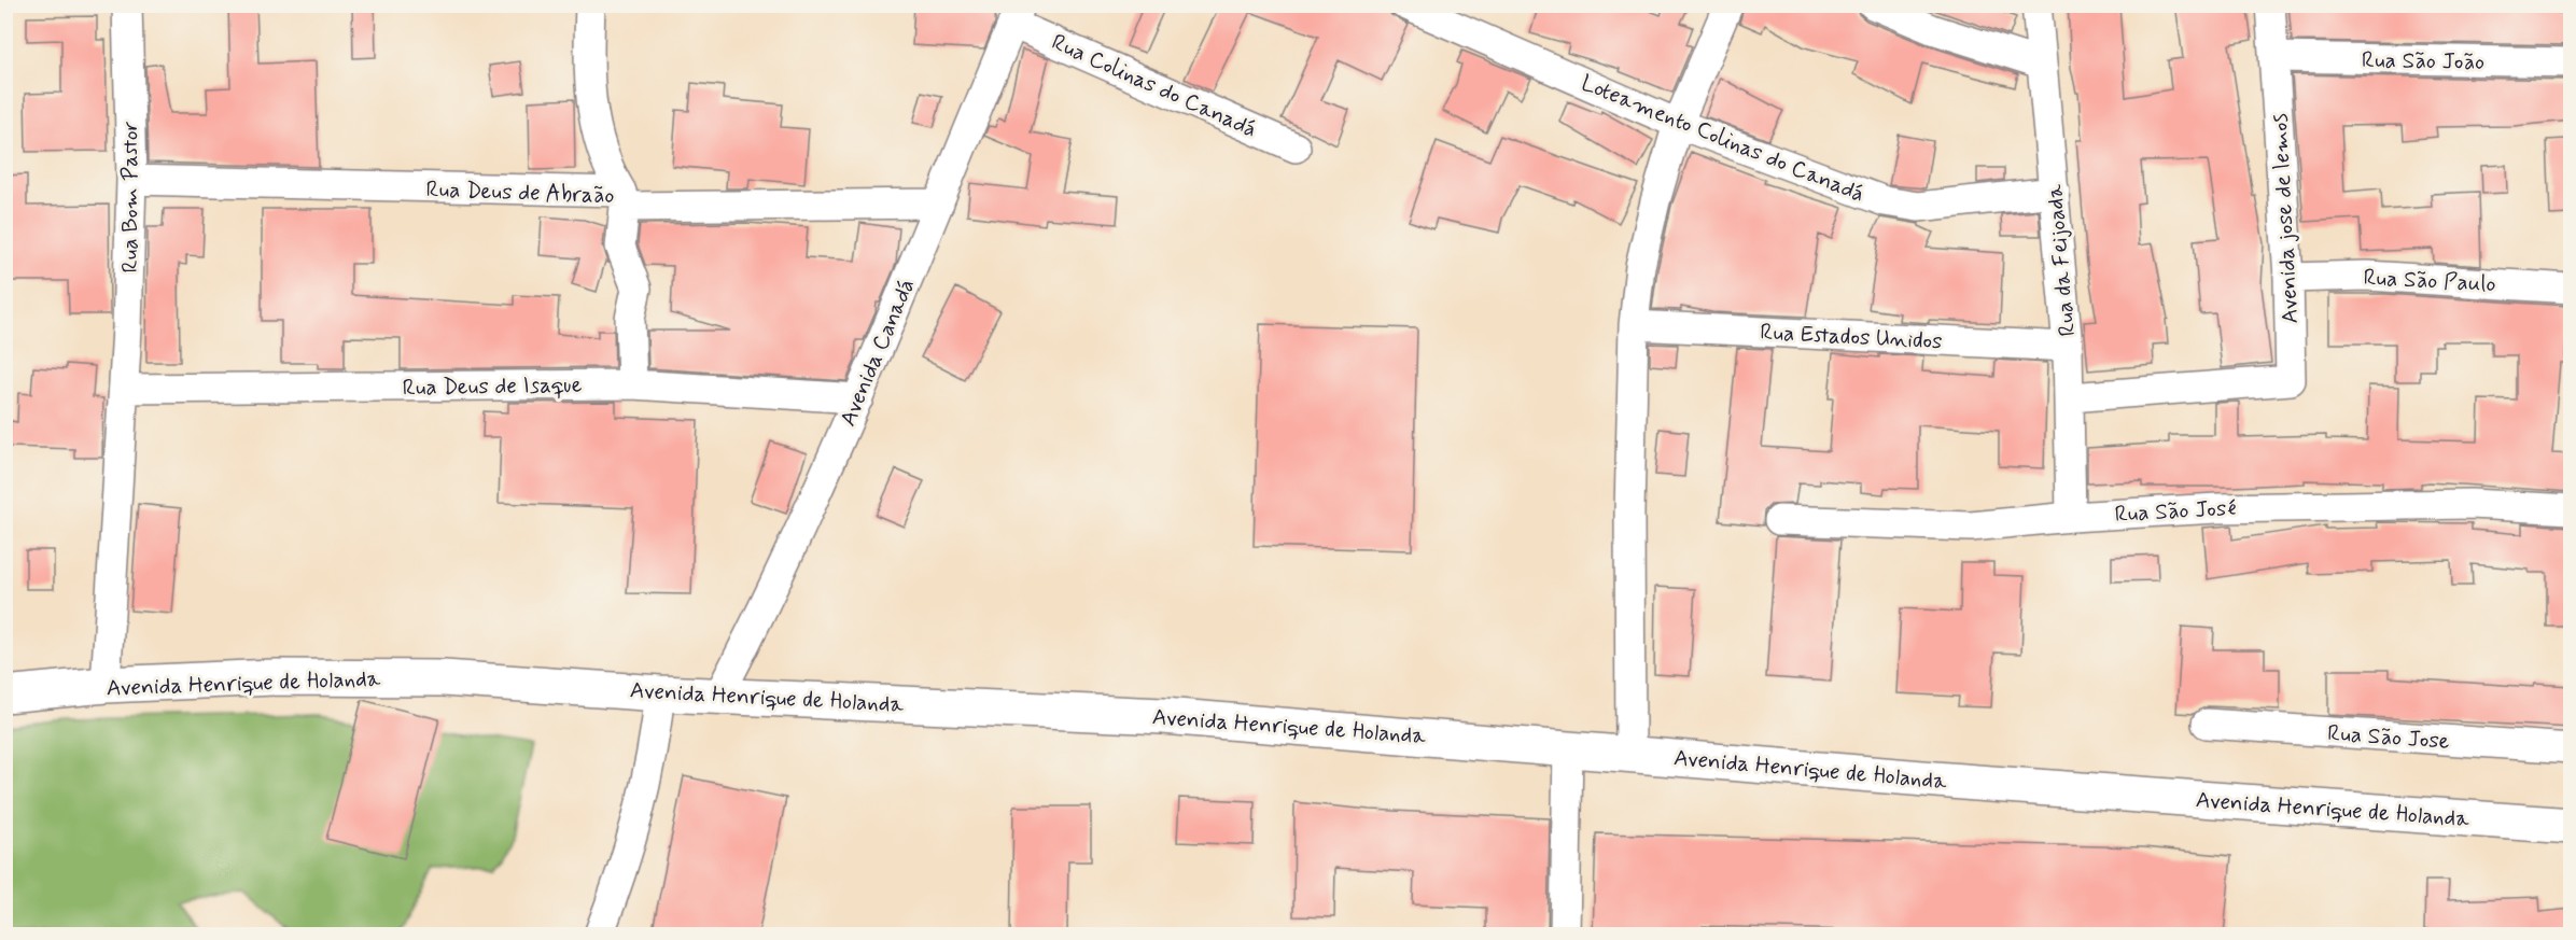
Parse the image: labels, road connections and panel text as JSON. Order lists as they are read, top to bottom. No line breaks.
{"streets":{"main road":["Avenida Henrique de Holanda"],"street":["Rua São João","Rua Colinas do Canadá","Loteamento Colinas do Canadá","Rua Deus de Abraão","Rua Bom Pastor","Avenida jose de lemos","Rua da Feijoada","Rua São Paulo","Rua Estados Unidos","Avenida Canadá","Rua Deus de Isaque","Rua São José","Rua São Jose"]},"crossings":[["Rua São João","Avenida jose de lemos"],["Rua Colinas do Canadá","Avenida Canadá"],["Loteamento Colinas do Canadá","Rua da Feijoada"],["Rua Deus de Abraão","Rua Bom Pastor"],["Rua Deus de Abraão","Avenida Canadá"],["Rua Bom Pastor","Rua Deus de Isaque"],["Rua Bom Pastor","Avenida Henrique de Holanda"],["Avenida jose de lemos","Rua da Feijoada"],["Avenida jose de lemos","Rua São Paulo"],["Rua da Feijoada","Rua Estados Unidos"],["Rua da Feijoada","Rua São José"],["Avenida Canadá","Rua Deus de Isaque"],["Avenida Canadá","Avenida Henrique de Holanda"]]}
